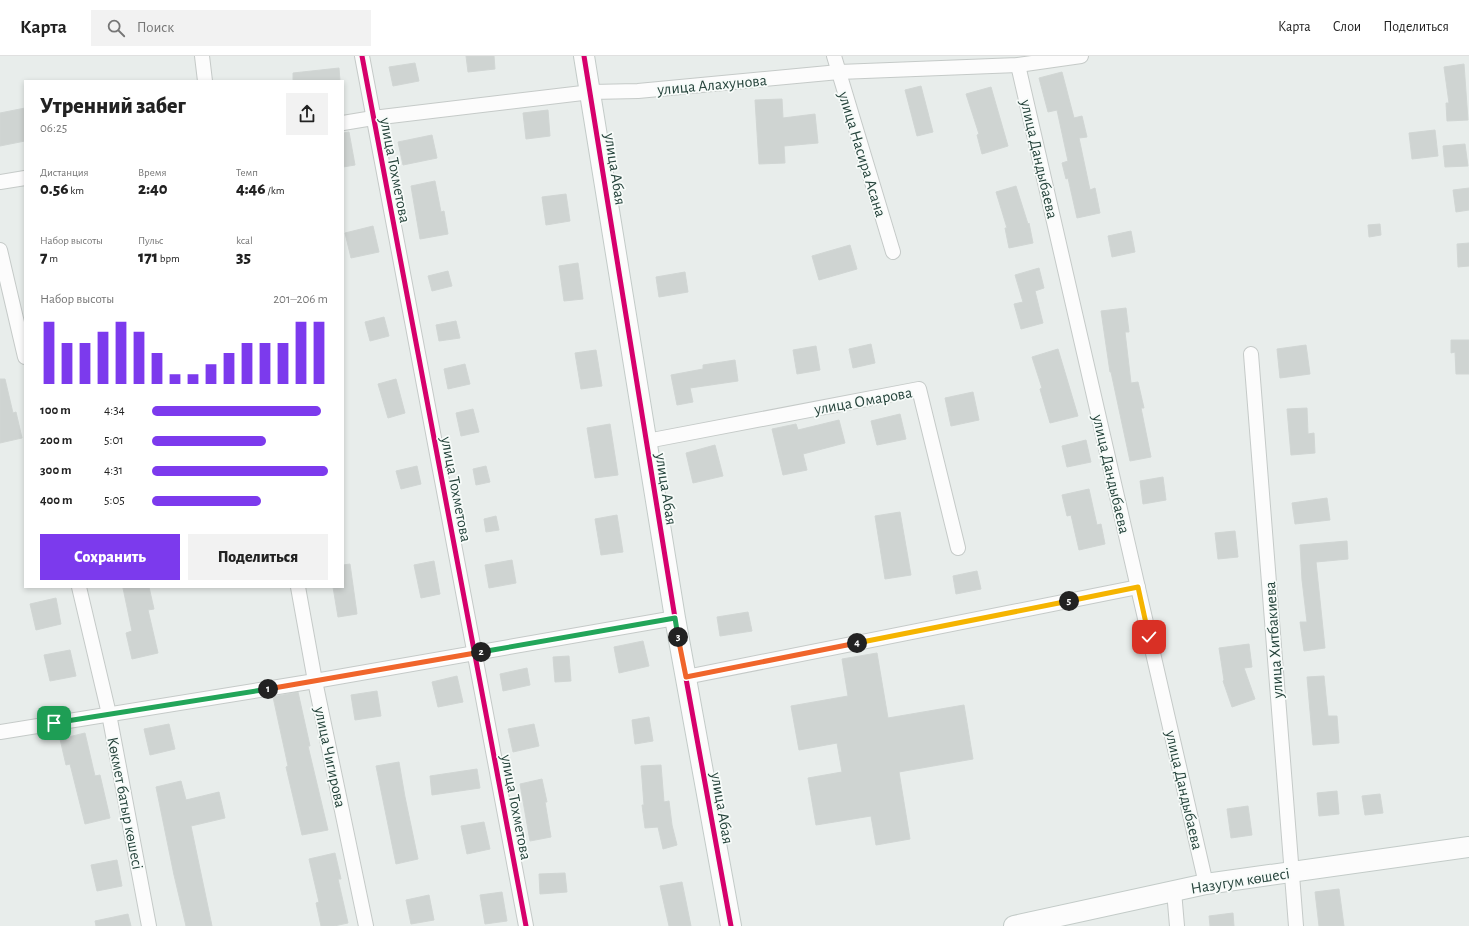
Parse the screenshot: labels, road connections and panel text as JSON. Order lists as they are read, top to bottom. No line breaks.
{"streets":{"street":["улица Алахунова","улица Насира Асана","улица Дандыбаева","улица Абая","улица Тохметова","улица Омарова","улица Хитбакиева","улица Чигирова","Көкмет батыр көшесі","Назугум көшесі"]},"crossings":[["улица Алахунова","улица Насира Асана"],["улица Алахунова","улица Дандыбаева"],["улица Алахунова","улица Абая"],["улица Алахунова","улица Тохметова"],["улица Дандыбаева","Назугум көшесі"],["улица Абая","улица Омарова"],["улица Хитбакиева","Назугум көшесі"]],"page":{"header":"Карта","search":"Поиск","nav":["Карта","Слои","Поделиться"],"heading":["Утренний забег","06:25"],"stats":[["Дистанция","0.56 km"],["Время","2:40"],["Темп","4:46 /km"],["Набор высоты","7 m"],["Пульс","171 bpm"],["kcal","35"]],"chart":["Набор высоты","201–206 m"],"list":[{"name":"100 m","note":"4:34"},{"name":"200 m","note":"5:01"},{"name":"300 m","note":"4:31"},{"name":"400 m","note":"5:05"}],"buttons":["Сохранить","Поделиться"],"pins":["5","3","4","2","1"]}}
